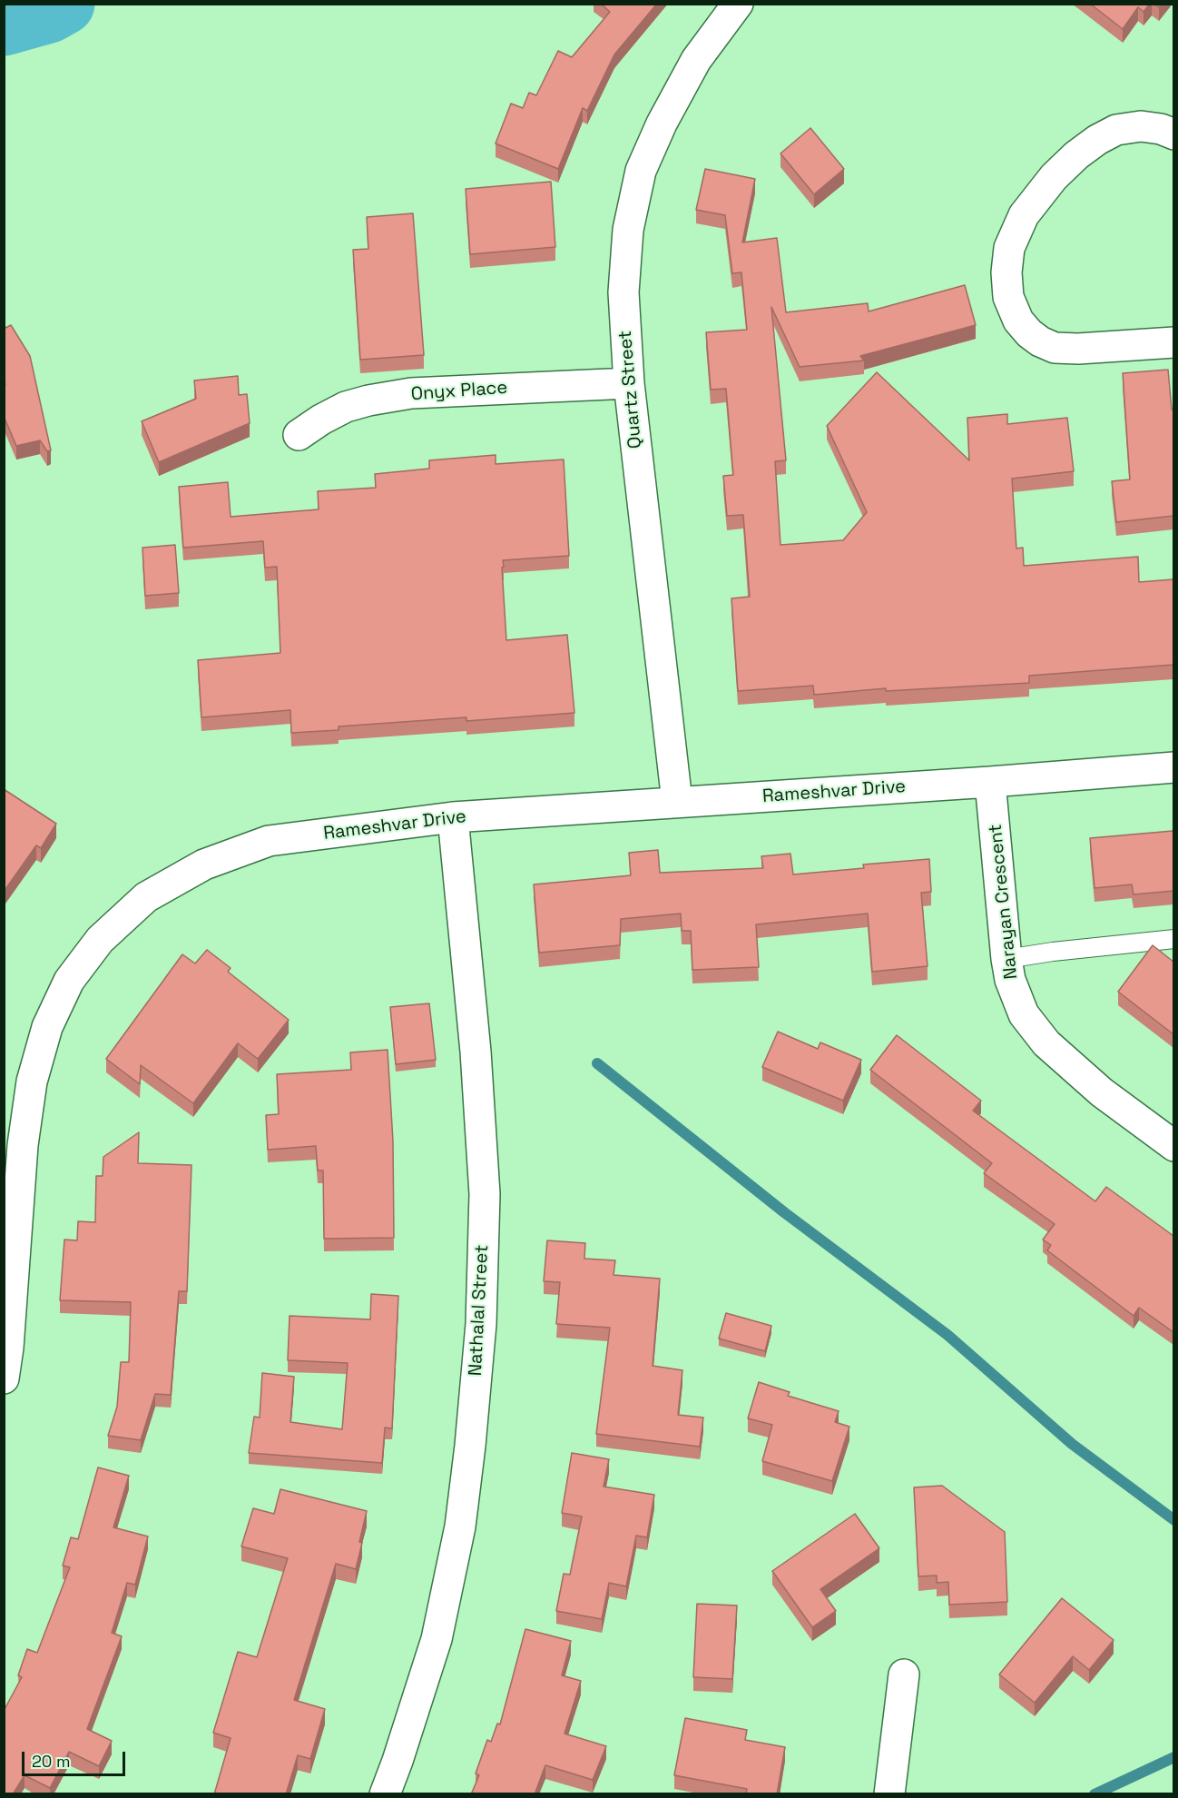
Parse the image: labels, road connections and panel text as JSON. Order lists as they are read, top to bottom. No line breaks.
{"streets":{"street":["Quartz Street","Onyx Place","Rameshvar Drive","Narayan Crescent","Nathalal Street"]},"crossings":[["Quartz Street","Onyx Place"],["Quartz Street","Rameshvar Drive"],["Rameshvar Drive","Narayan Crescent"],["Rameshvar Drive","Nathalal Street"]],"scale_bar":"20 m"}
